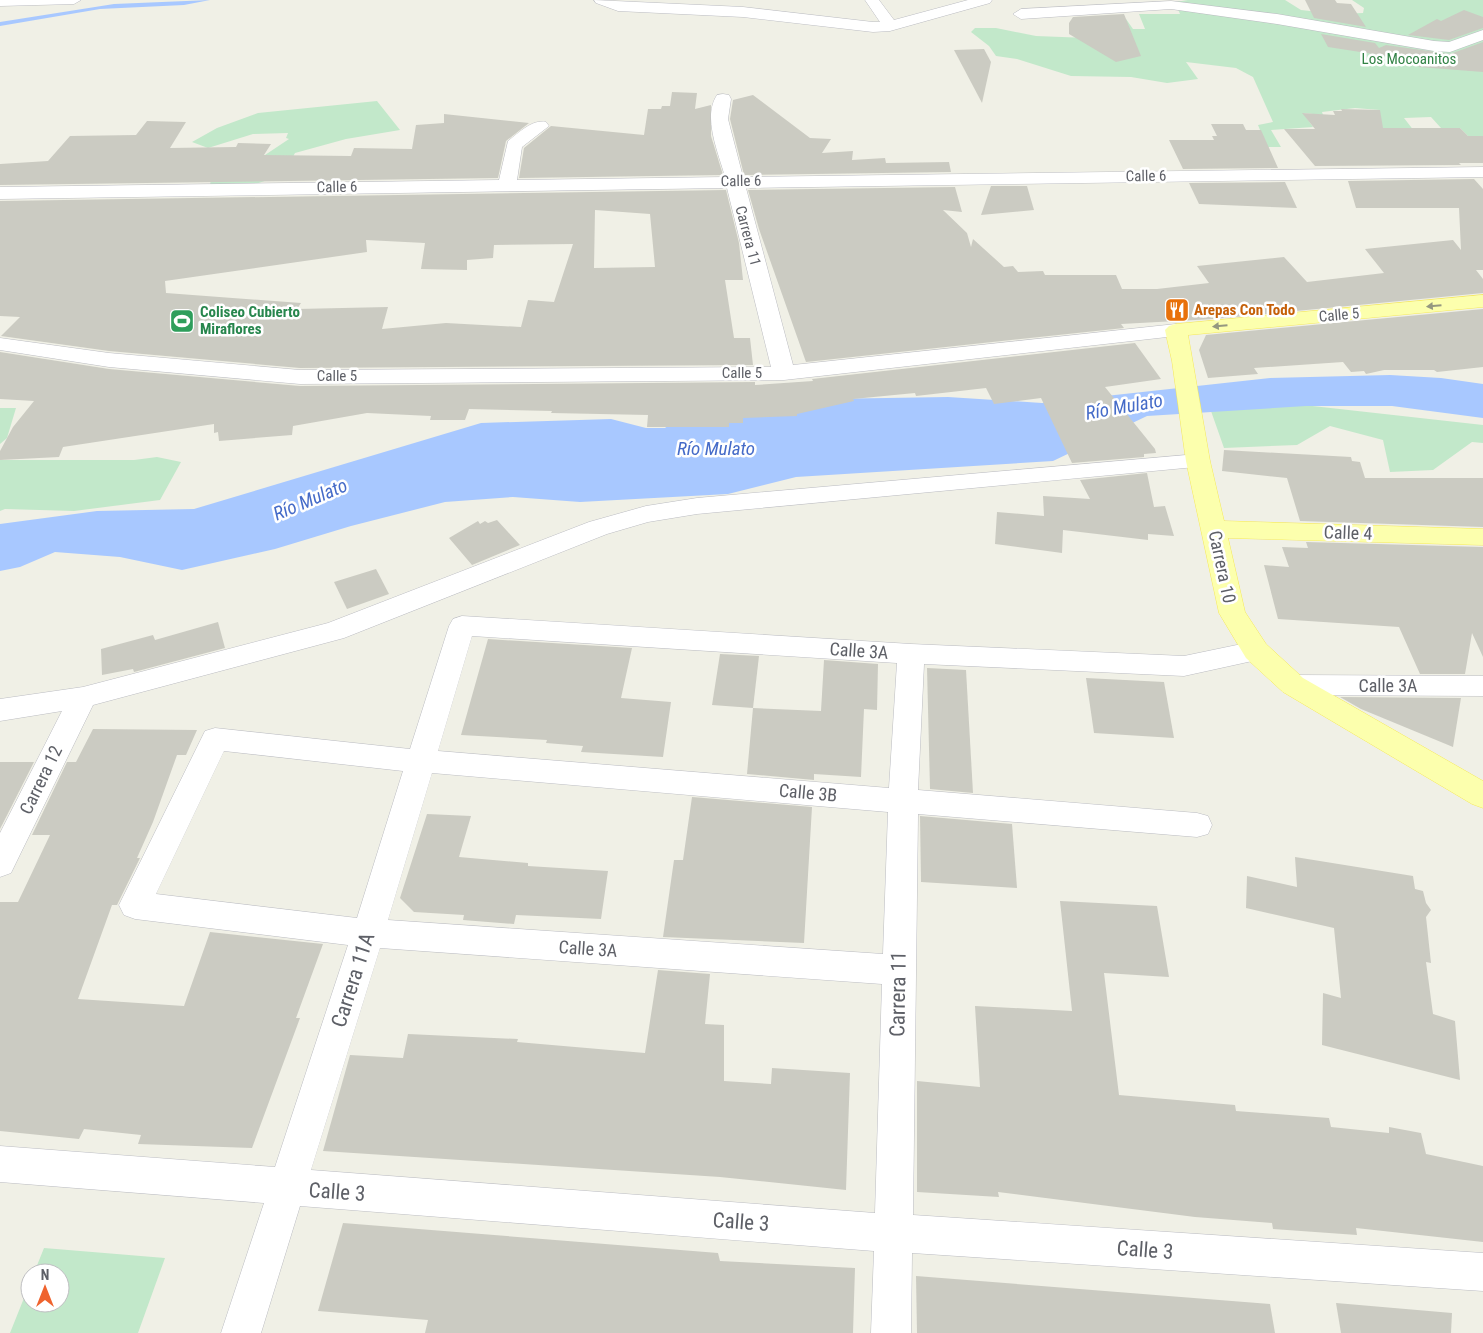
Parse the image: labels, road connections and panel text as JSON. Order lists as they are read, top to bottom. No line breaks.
{"streets":{"main road":["Calle 5","Calle 4","Carrera 10"],"street":["Calle 6","Carrera 11","Calle 3A","Carrera 12","Calle 3B","Carrera 11A","Calle 3"]},"crossings":[["Calle 6","Carrera 11"],["Carrera 11","Calle 5"],["Carrera 11","Calle 3A"],["Carrera 11","Calle 3B"],["Carrera 11","Calle 3"],["Calle 5","Carrera 10"],["Calle 4","Carrera 10"],["Carrera 10","Calle 3A"],["Calle 3A","Calle 3B"],["Calle 3A","Carrera 11A"],["Calle 3B","Carrera 11A"],["Carrera 11A","Calle 3"]],"water":["Río Mulato"],"parks":["Los Mocoanitos"],"places":{"restaurant":["Arepas Con Todo"],"sports":["Coliseo Cubierto Miraflores"]},"north":"top"}
